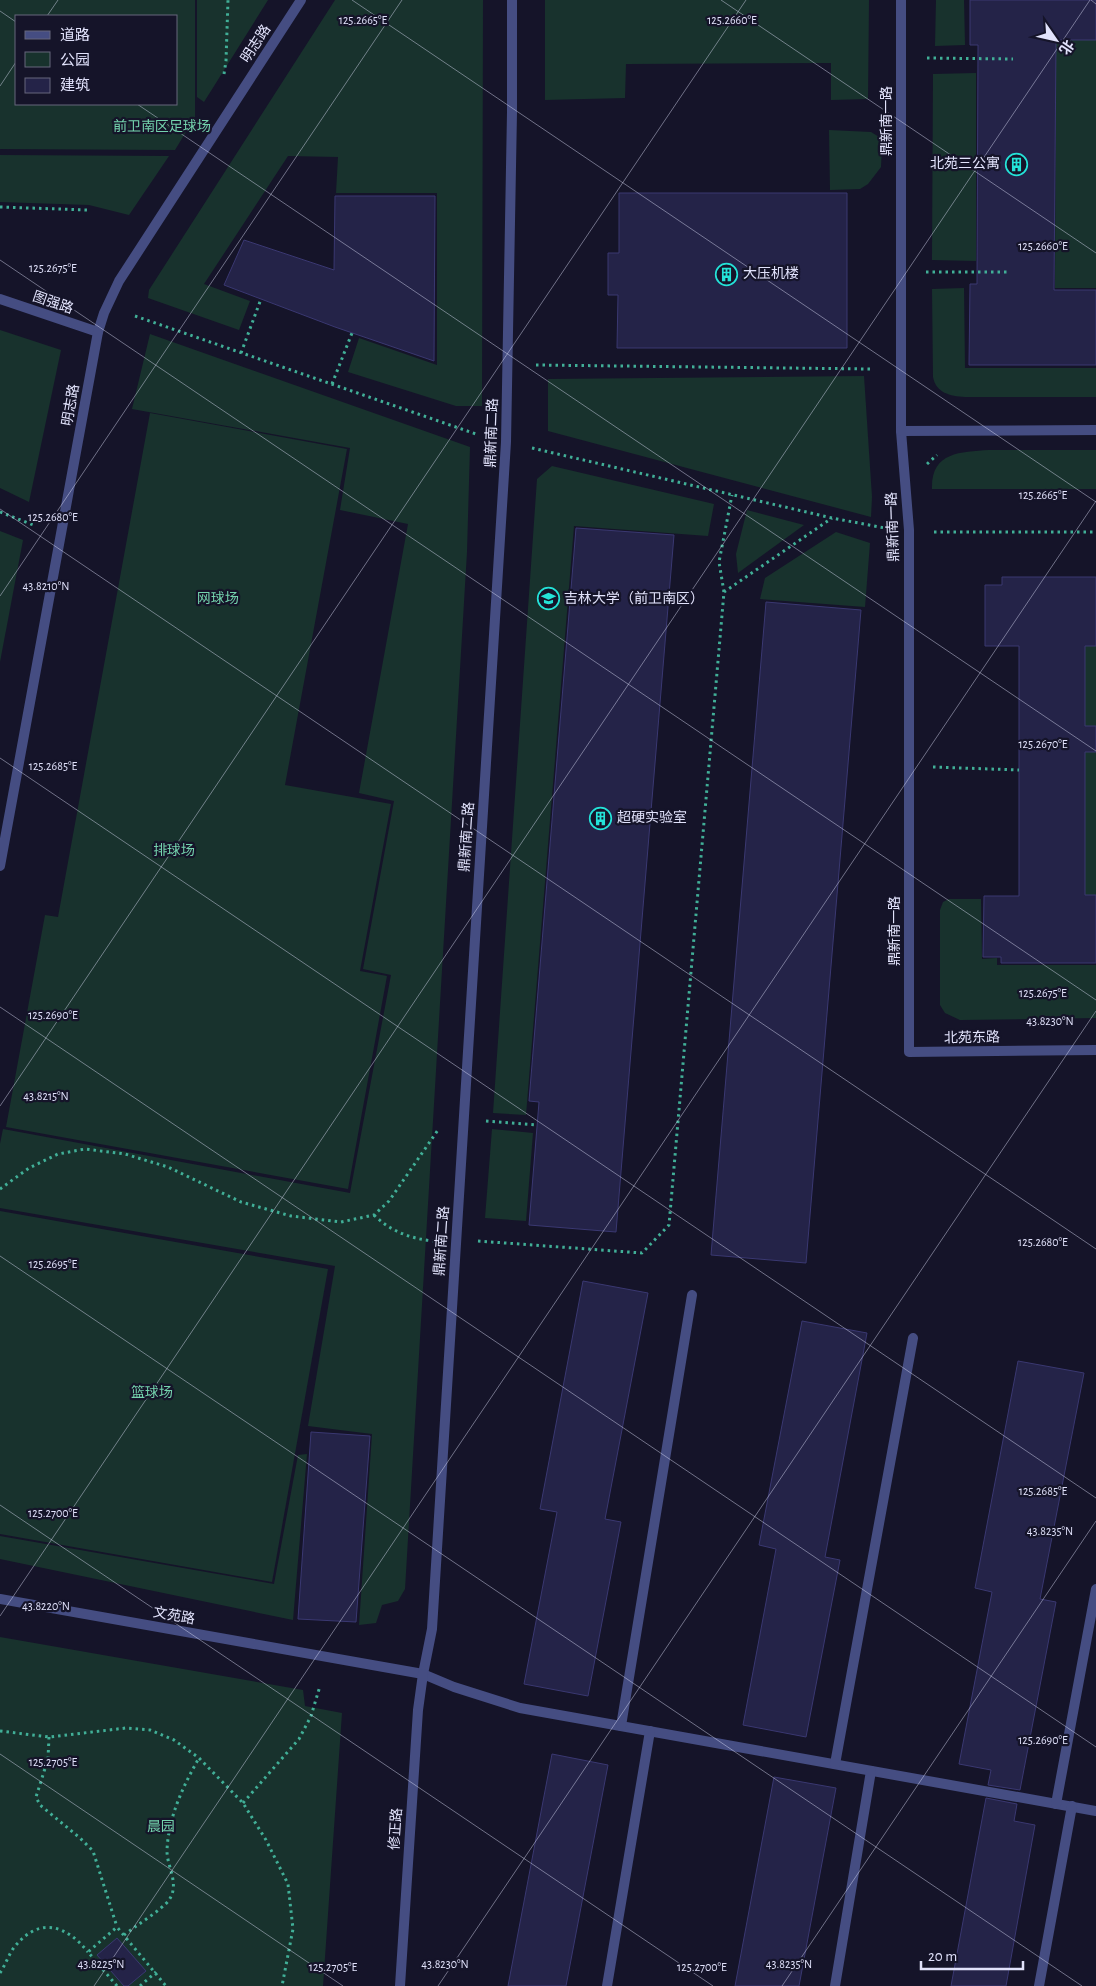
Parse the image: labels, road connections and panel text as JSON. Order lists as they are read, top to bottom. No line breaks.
{"streets":{"street":["明志路","鼎新南一路","图强路","鼎新南二路","北苑东路","文苑路","修正路"]},"crossings":[["明志路","图强路"],["鼎新南一路","北苑东路"],["鼎新南二路","文苑路"],["鼎新南二路","修正路"],["文苑路","修正路"]],"parks":["前卫南区足球场","网球场","排球场","篮球场","晨园"],"places":{"building":["北苑三公寓","大压机楼","超硬实验室"],"school or university":["吉林大学（前卫南区）"]},"legend":["道路","公园","建筑"],"scale_bar":"20 m","north":"bottom right","coordinates":["125.2665°E","125.2660°E","125.2675°E","125.2680°E","43.8210°N","125.2670°E","125.2685°E","125.2690°E","43.8230°N","43.8215°N","125.2695°E","125.2700°E","43.8235°N","43.8220°N","125.2705°E","43.8225°N"]}
